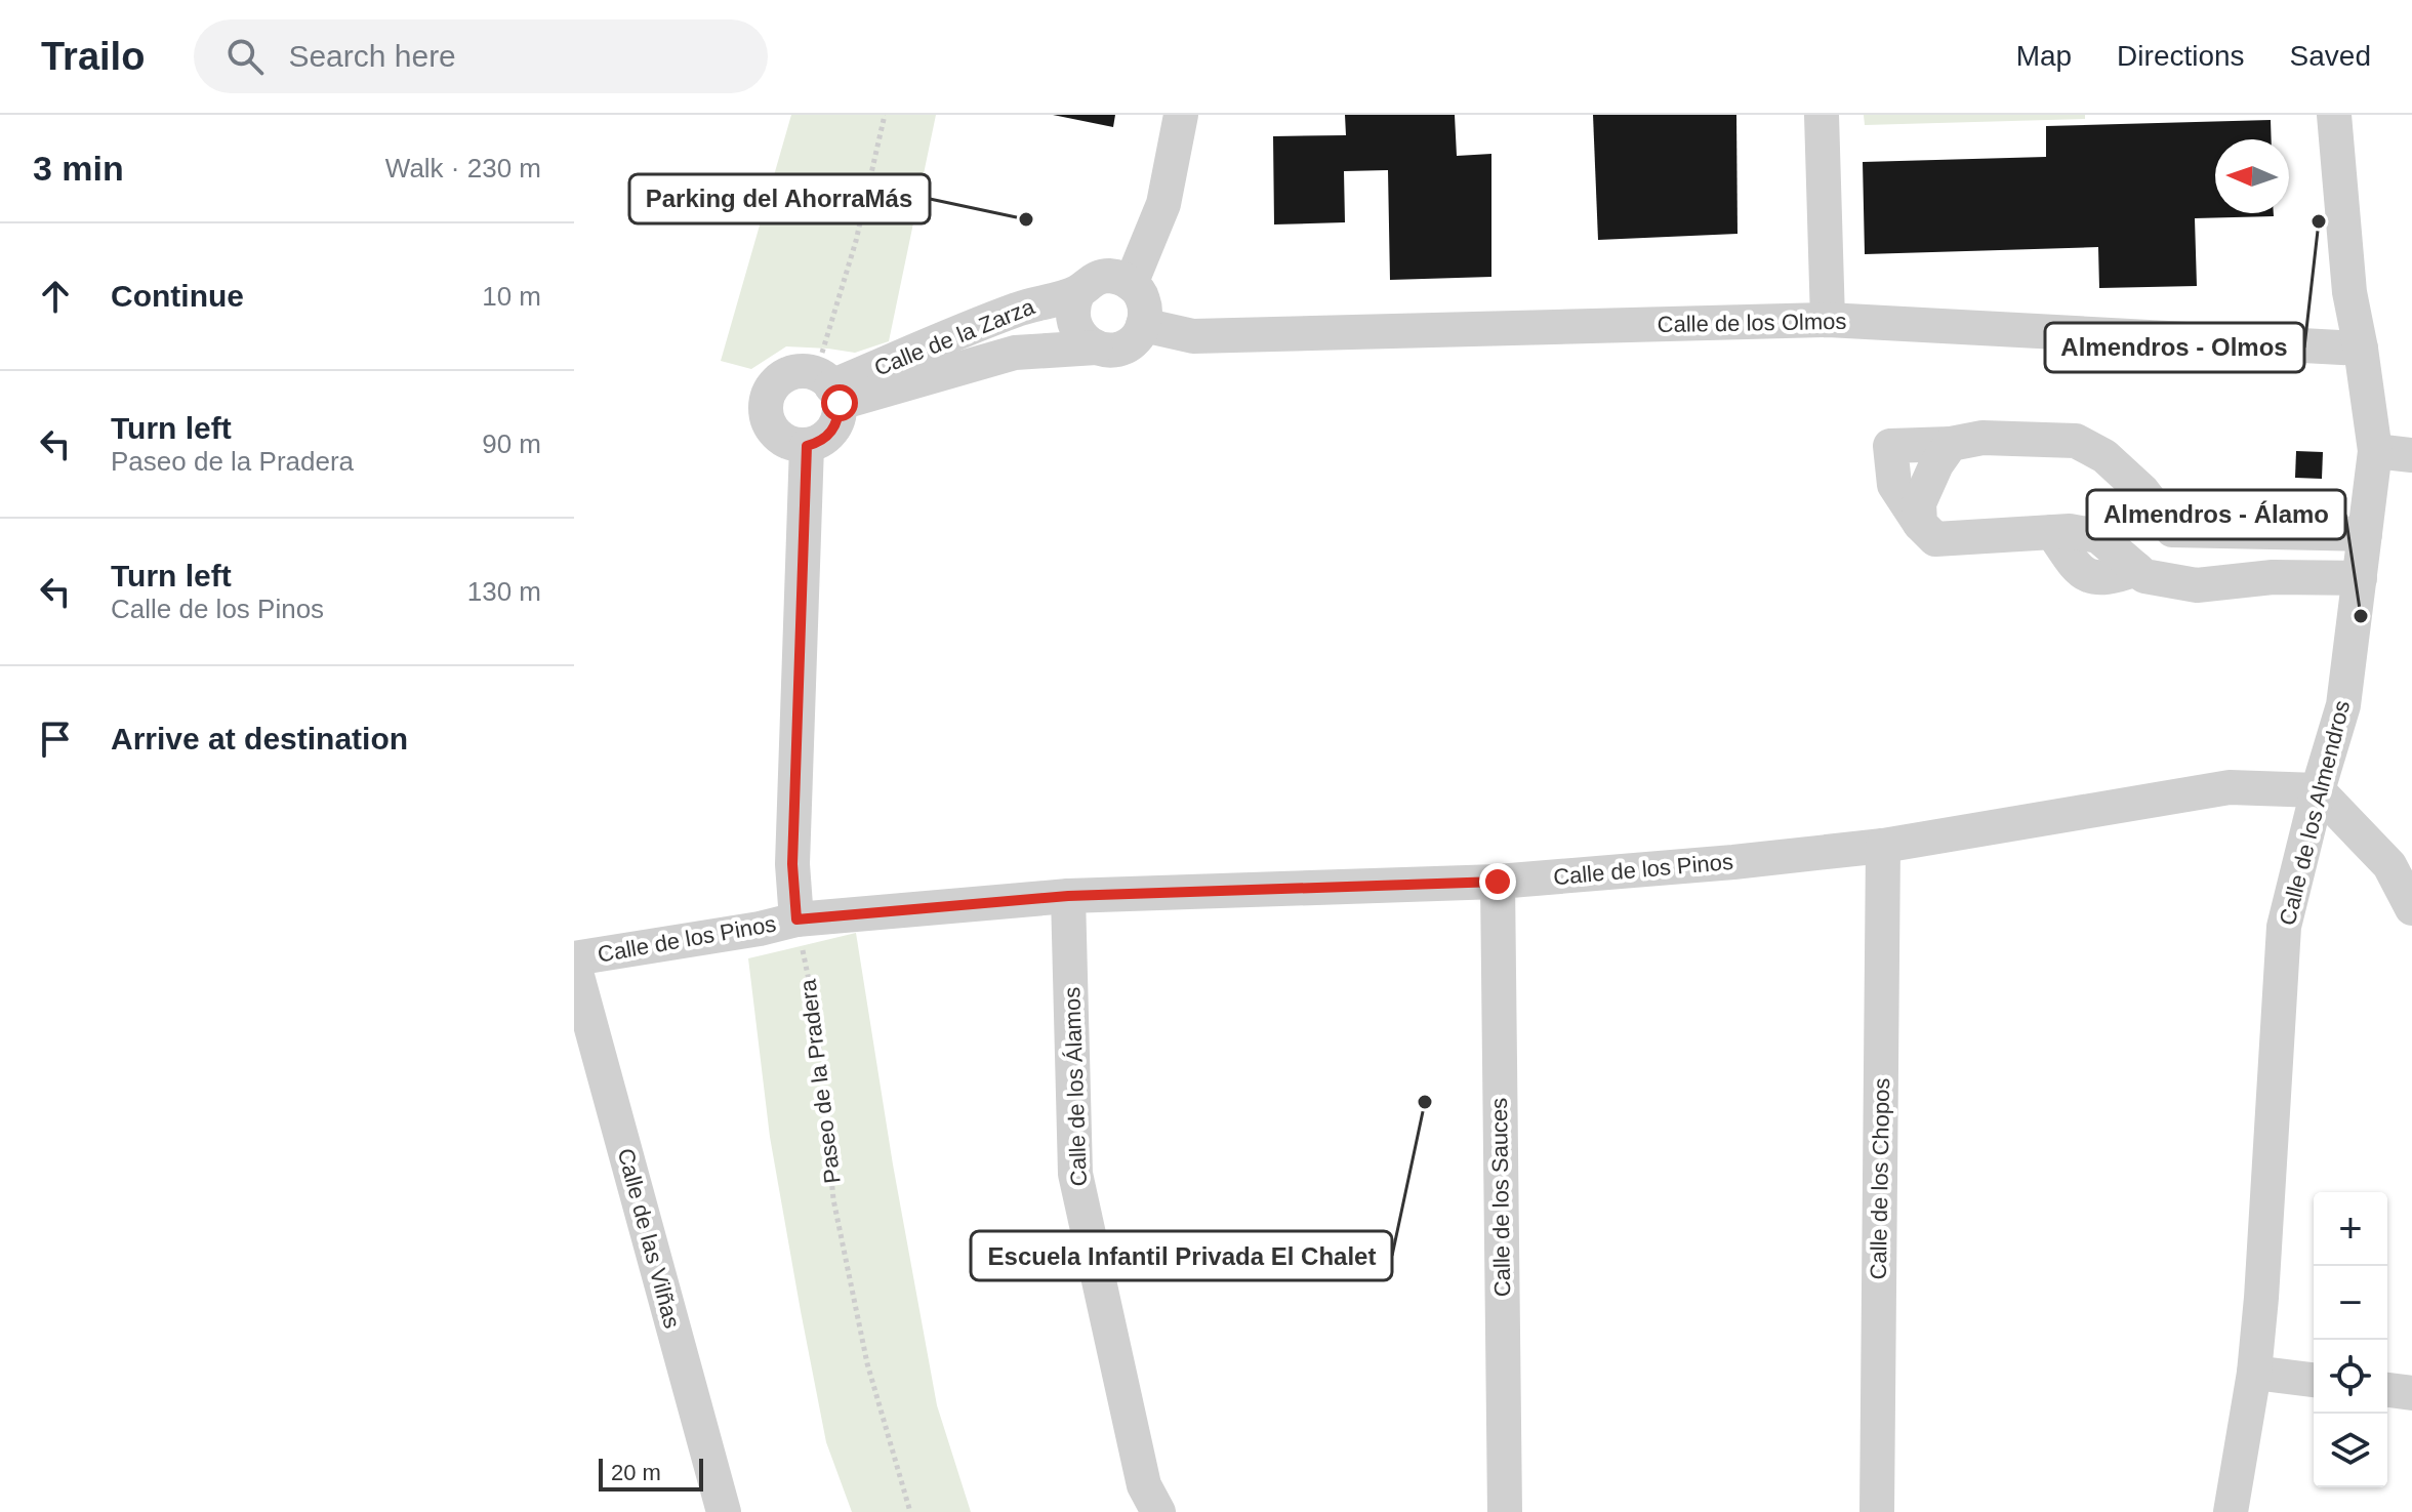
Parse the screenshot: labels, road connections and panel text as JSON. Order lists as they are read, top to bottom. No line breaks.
{"streets":{"street":["Calle de los Olmos","Calle de la Zarza","Calle de los Almendros","Calle de los Pinos","Calle de los Álamos","Calle de los Chopos","Calle de los Sauces","Calle de las Vilñas"],"path":["Paseo de la Pradera"]},"crossings":[["Calle de los Olmos","Calle de la Zarza"],["Calle de los Olmos","Calle de los Almendros"],["Calle de los Almendros","Calle de los Pinos"],["Calle de los Pinos","Paseo de la Pradera"],["Calle de los Pinos","Calle de los Álamos"],["Calle de los Pinos","Calle de los Chopos"],["Calle de los Pinos","Calle de los Sauces"],["Calle de los Pinos","Calle de las Vilñas"]],"places":["Parking del AhorraMás","Almendros - Olmos","Almendros - Álamo","Escuela Infantil Privada El Chalet"],"scale_bar":"20 m","north":"left","page":{"header":"Trailo","search":"Search here","nav":["Map","Directions","Saved"],"heading":["3 min","Walk · 230 m"],"list":[["Continue","10 m"],["Turn left","Paseo de la Pradera","90 m"],["Turn left","Calle de los Pinos","130 m"],"Arrive at destination"],"map_buttons":["+","−"],"scale":"20 m"}}
